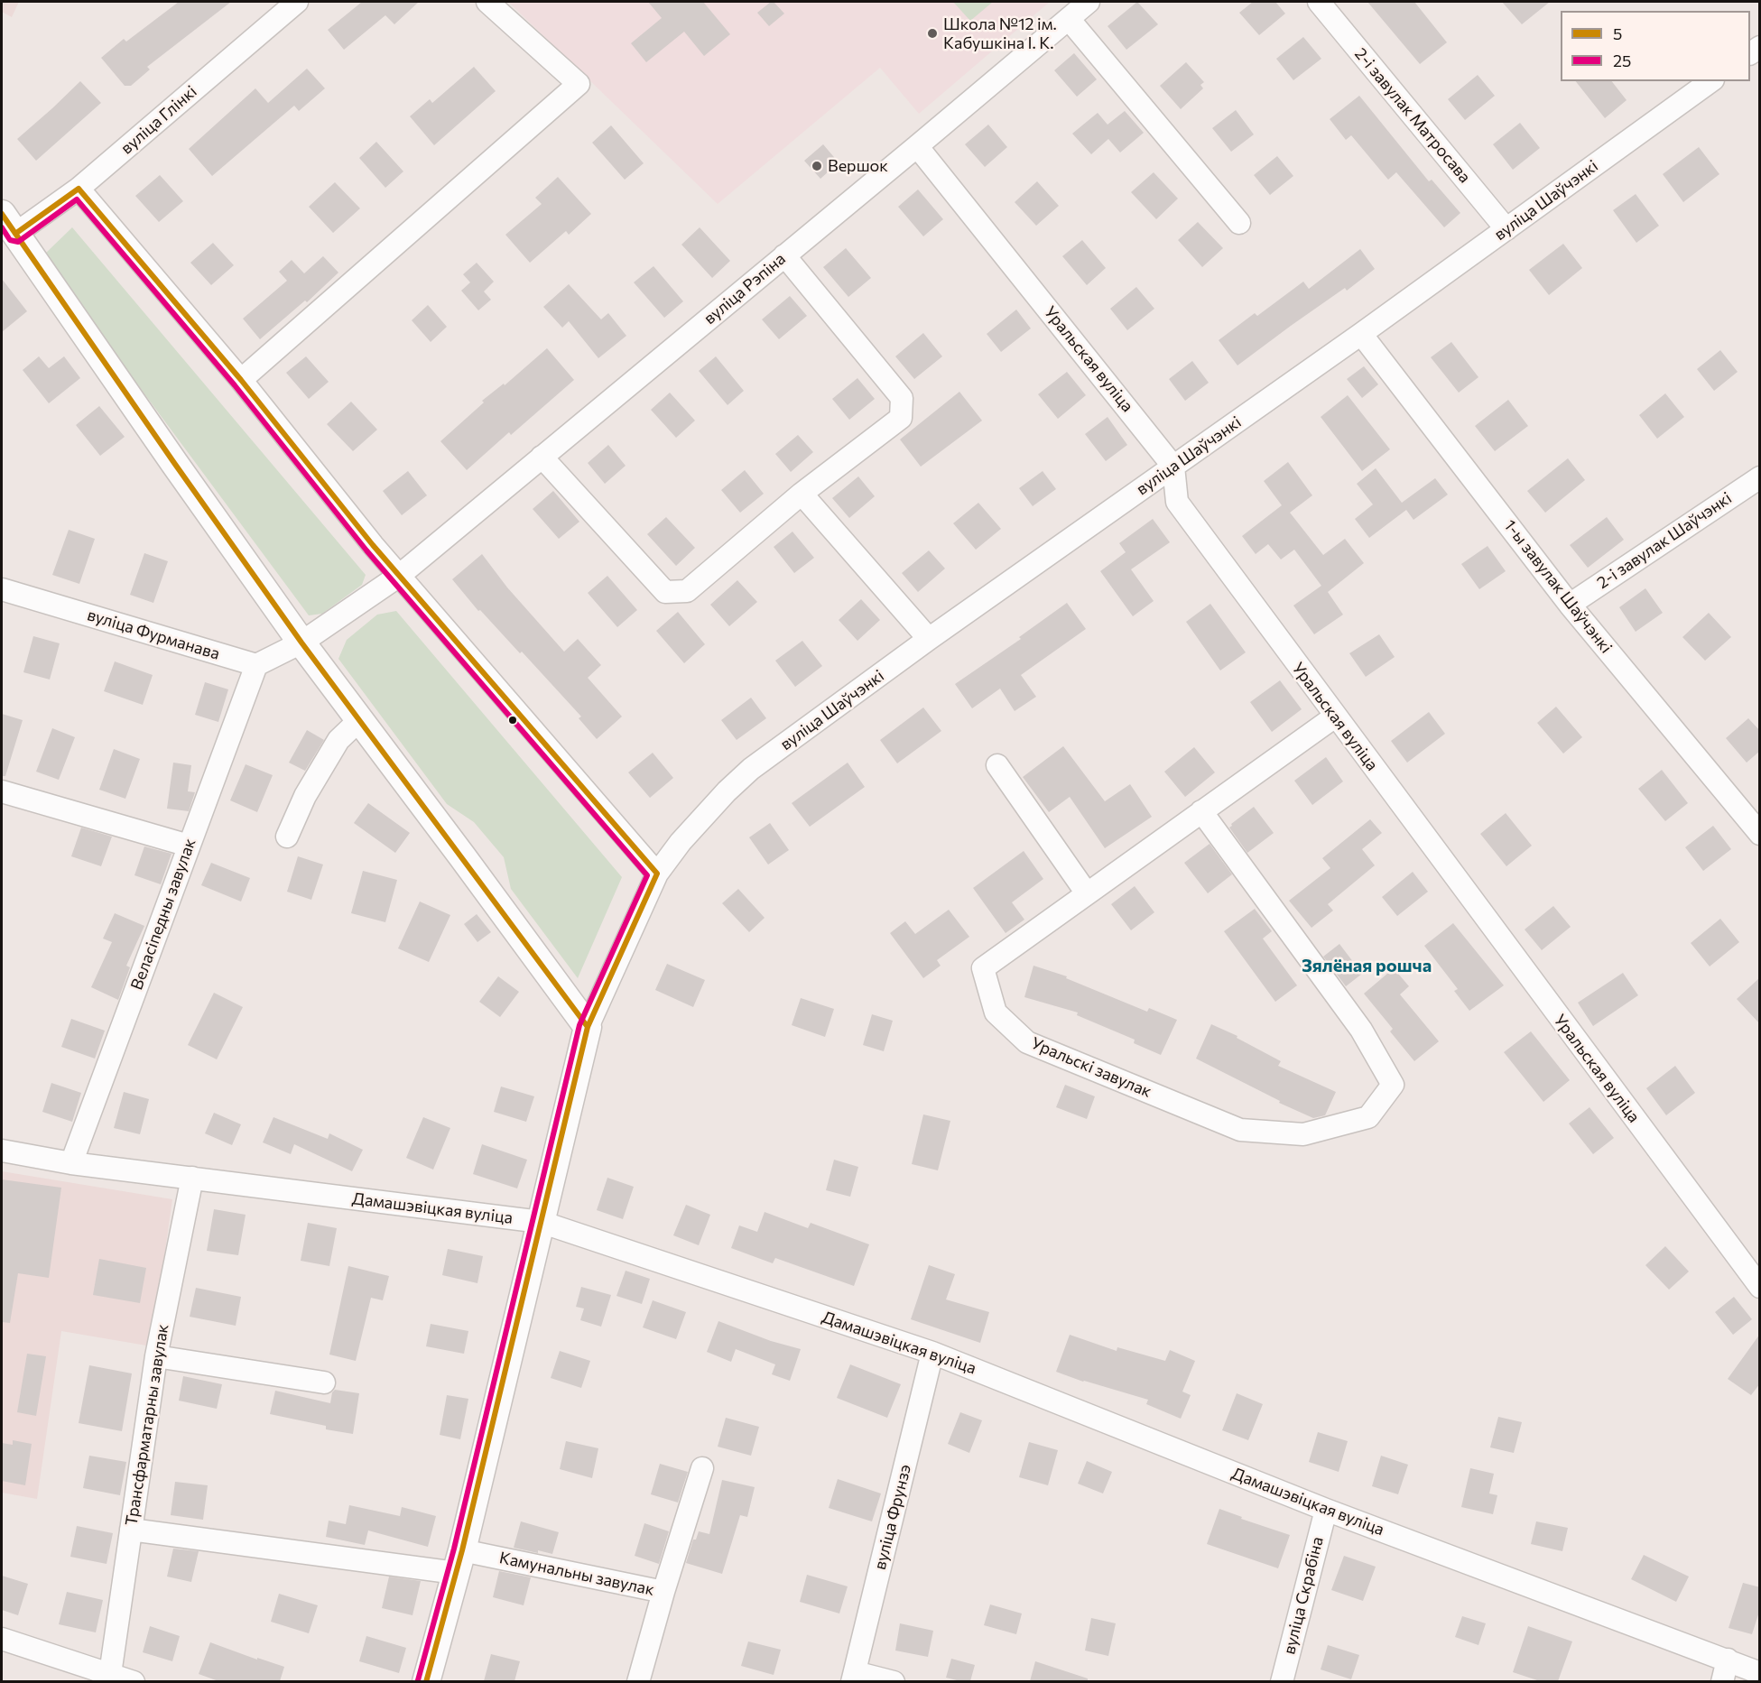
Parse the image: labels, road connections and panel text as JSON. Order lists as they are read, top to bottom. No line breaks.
{"streets":{"main road":["вуліца Шаўчэнкі"],"street":["2-і завулак Матросава","вуліца Глінкі","вуліца Рэпіна","Уральская вуліца","2-і завулак Шаўчэнкі","1-ы завулак Шаўчэнкі","вуліца Фурманава","Веласіпедны завулак","Уральскі завулак","Дамашэвіцкая вуліца","Трансфарматарны завулак","вуліца Фрунзэ","Камунальны завулак","вуліца Скрабіна"]},"crossings":[["2-і завулак Матросава","вуліца Шаўчэнкі"],["вуліца Шаўчэнкі","Уральская вуліца"],["вуліца Шаўчэнкі","1-ы завулак Шаўчэнкі"],["вуліца Шаўчэнкі","Дамашэвіцкая вуліца"],["вуліца Шаўчэнкі","Камунальны завулак"],["вуліца Рэпіна","Уральская вуліца"],["Уральская вуліца","Уральскі завулак"],["2-і завулак Шаўчэнкі","1-ы завулак Шаўчэнкі"],["вуліца Фурманава","Веласіпедны завулак"],["Веласіпедны завулак","Дамашэвіцкая вуліца"],["Дамашэвіцкая вуліца","Трансфарматарны завулак"],["Дамашэвіцкая вуліца","вуліца Фрунзэ"],["Дамашэвіцкая вуліца","вуліца Скрабіна"],["Трансфарматарны завулак","Камунальны завулак"]],"districts":["Зялёная рошча"],"places":["Школа №12 ім. Кабушкіна І. К.","Вершок"],"lines":["transit line 5","transit line 25"],"legend":["5","25"]}
